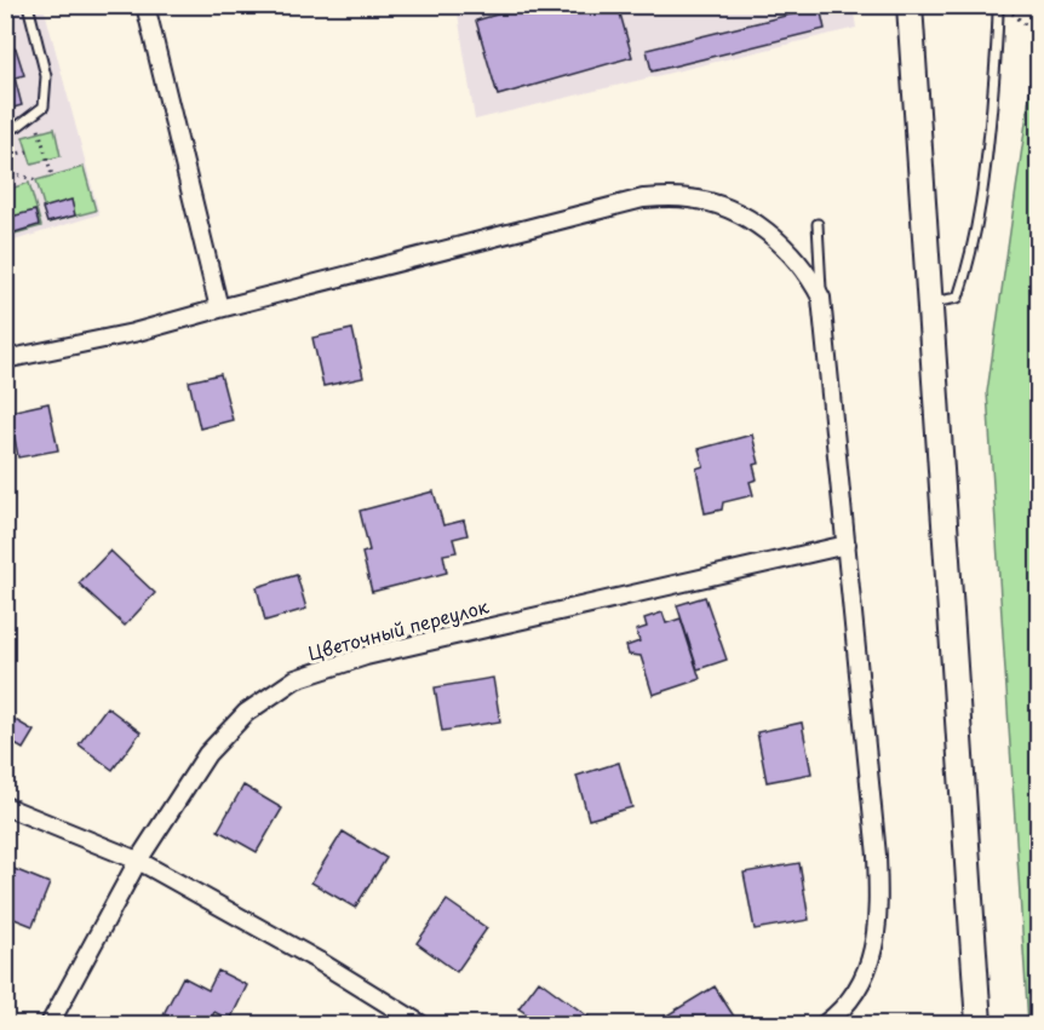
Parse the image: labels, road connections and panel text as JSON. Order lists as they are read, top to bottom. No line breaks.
{"streets":{"street":["Цветочный переулок"]}}
